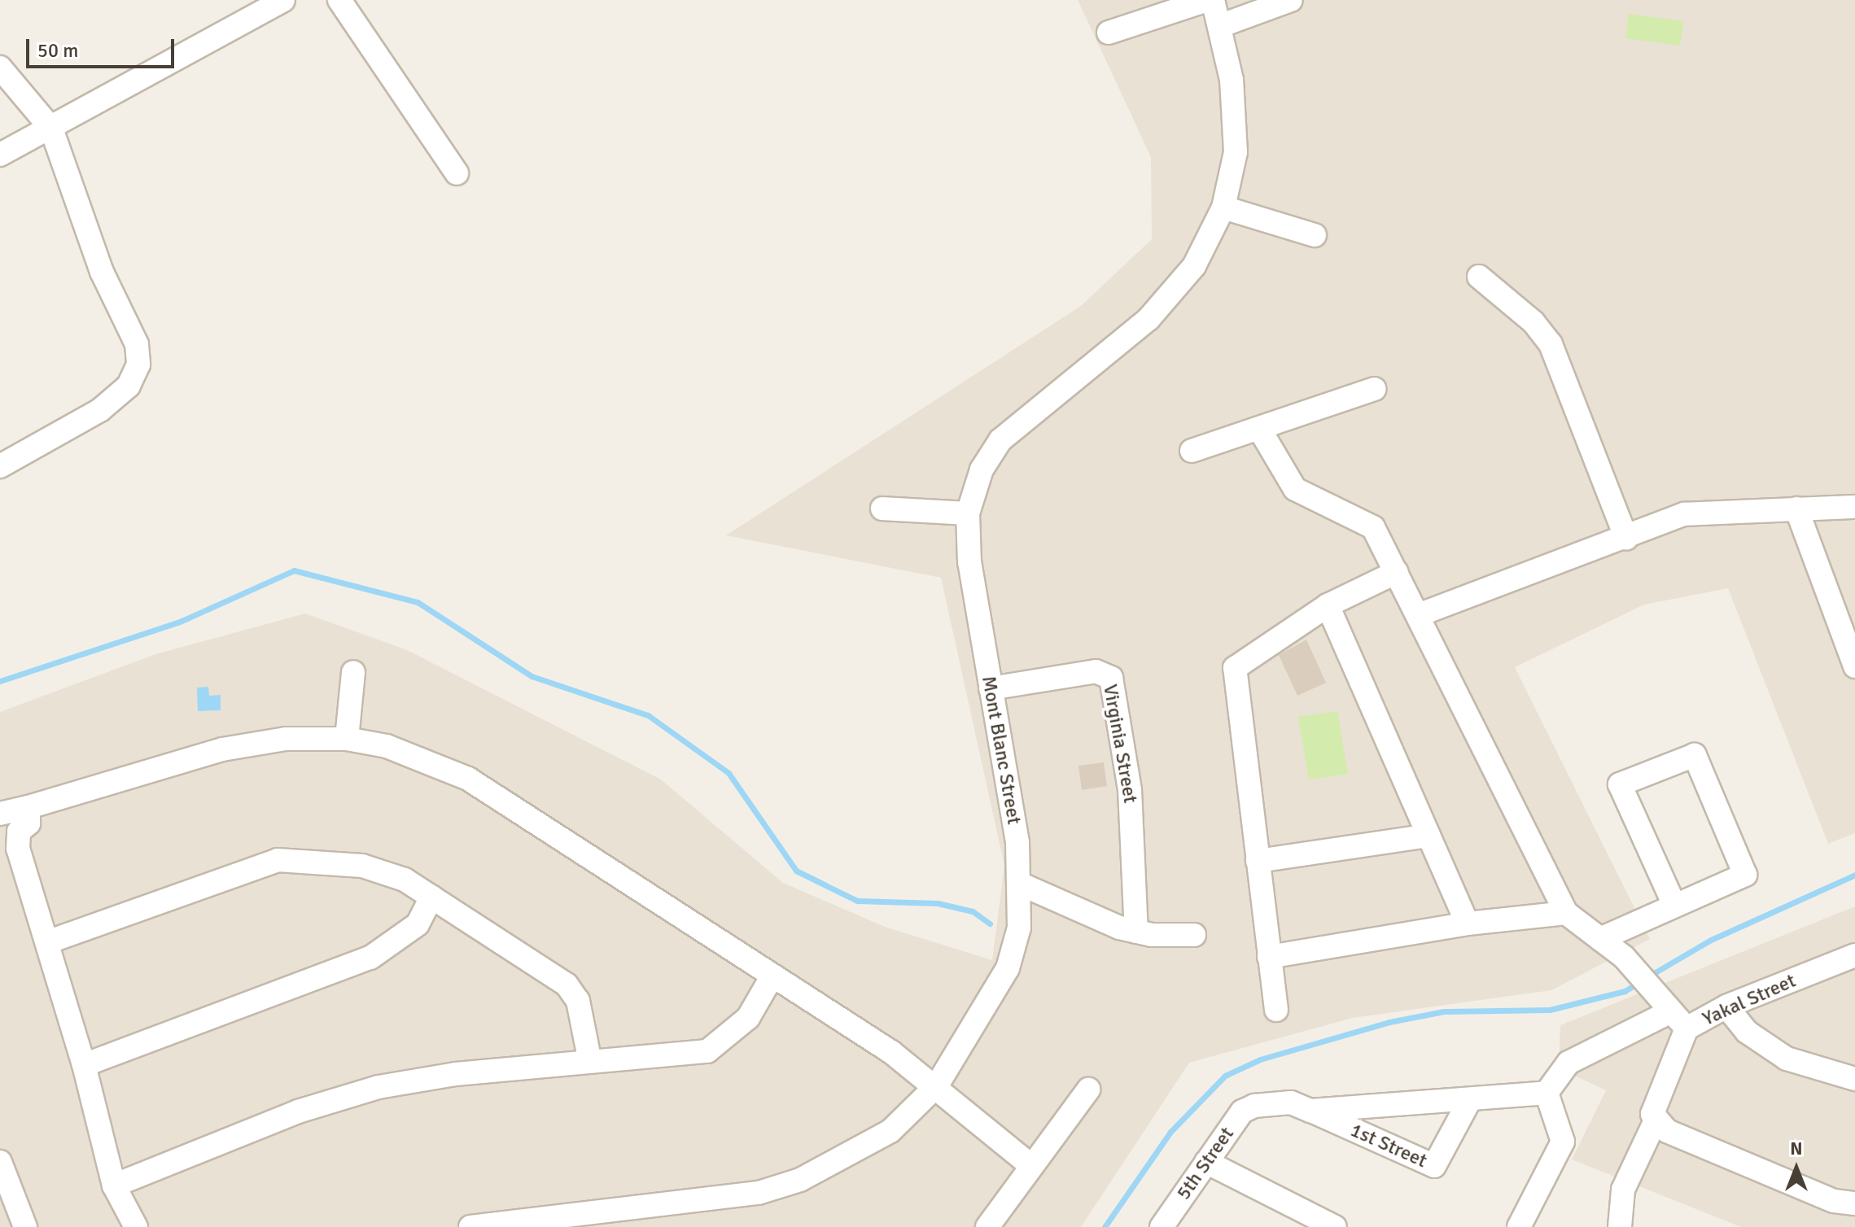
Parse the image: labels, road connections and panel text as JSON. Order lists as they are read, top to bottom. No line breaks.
{"streets":{"street":["Virginia Street","Mont Blanc Street","Yakal Street","1st Street","5th Street"]},"crossings":[["Virginia Street","Mont Blanc Street"],["1st Street","5th Street"]],"scale_bar":"50 m","north":"top"}
